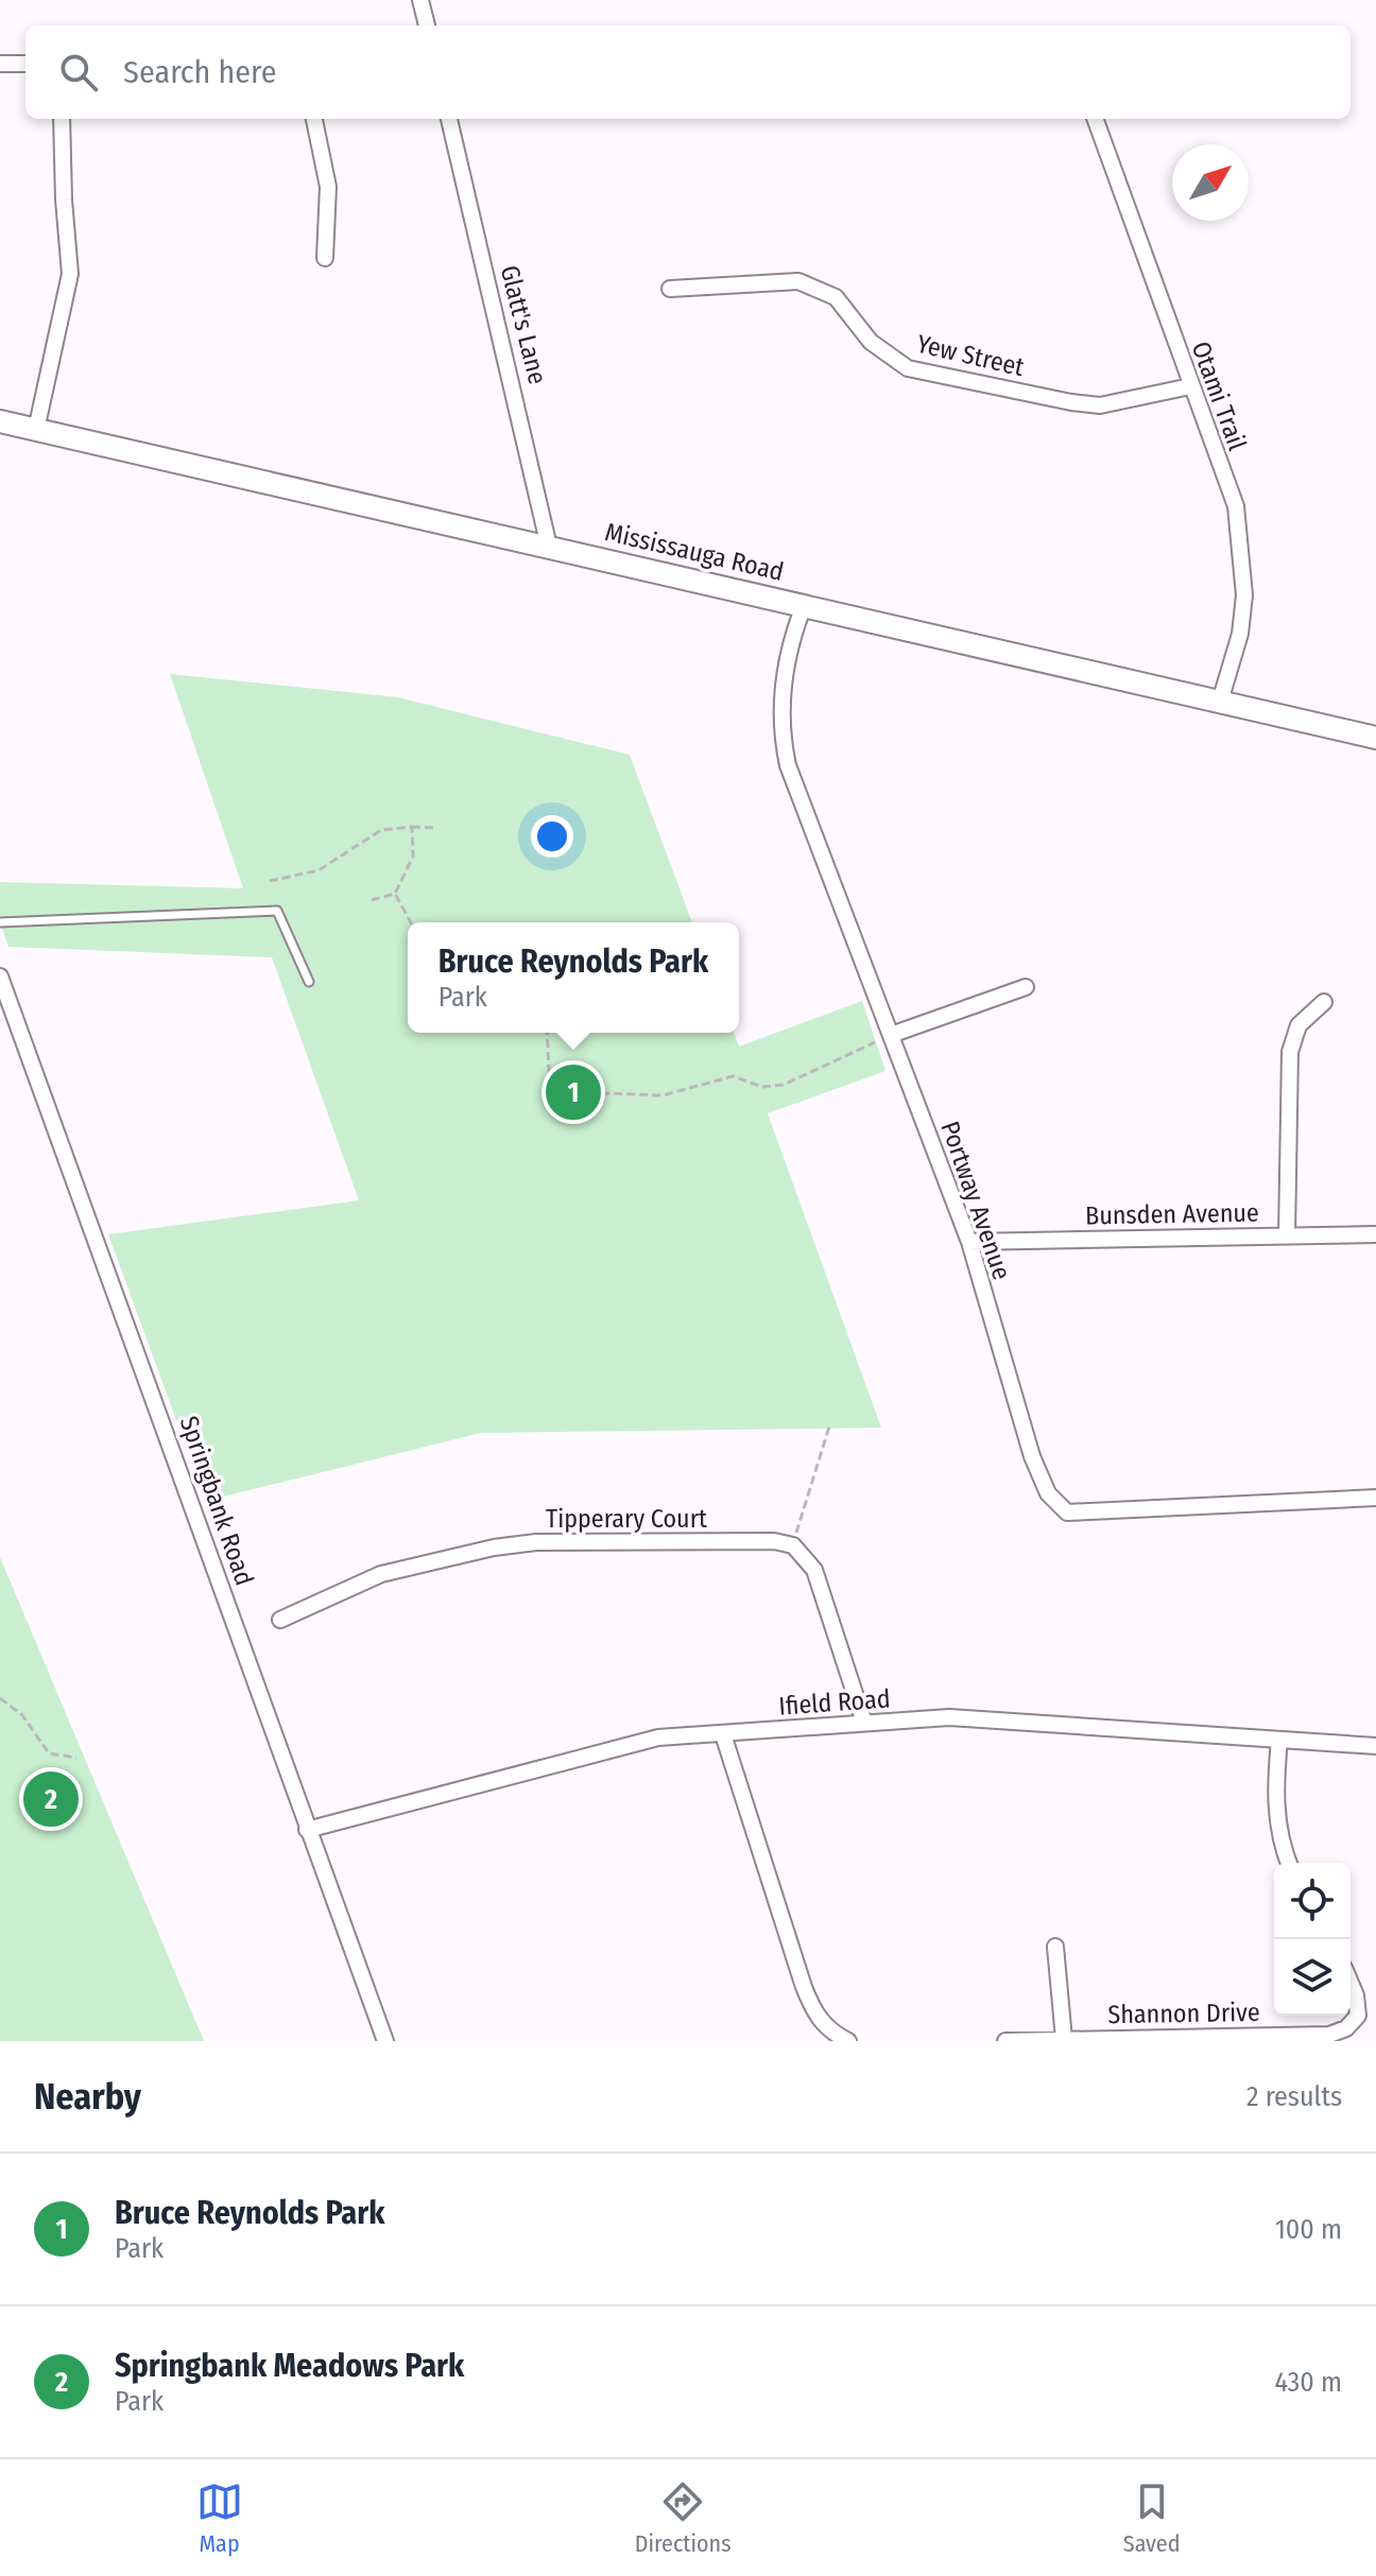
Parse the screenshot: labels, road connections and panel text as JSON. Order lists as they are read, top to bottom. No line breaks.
{"streets":{"main road":["Mississauga Road"],"street":["Glatt's Lane","Yew Street","Otami Trail","Portway Avenue","Bunsden Avenue","Springbank Road","Tipperary Court","Ifield Road","Shannon Drive"]},"crossings":[["Glatt's Lane","Mississauga Road"],["Yew Street","Otami Trail"],["Otami Trail","Mississauga Road"],["Mississauga Road","Portway Avenue"],["Portway Avenue","Bunsden Avenue"],["Springbank Road","Ifield Road"]],"north":"top right","page":{"search":"Search here","popup":["Bruce Reynolds Park","Park"],"pins":["1","2"],"heading":["Nearby","2 results"],"list":[{"mark":"1","name":"Bruce Reynolds Park","note":"Park","value":"100 m"},{"mark":"2","name":"Springbank Meadows Park","note":"Park","value":"430 m"}],"nav":["Map","Directions","Saved"]}}
